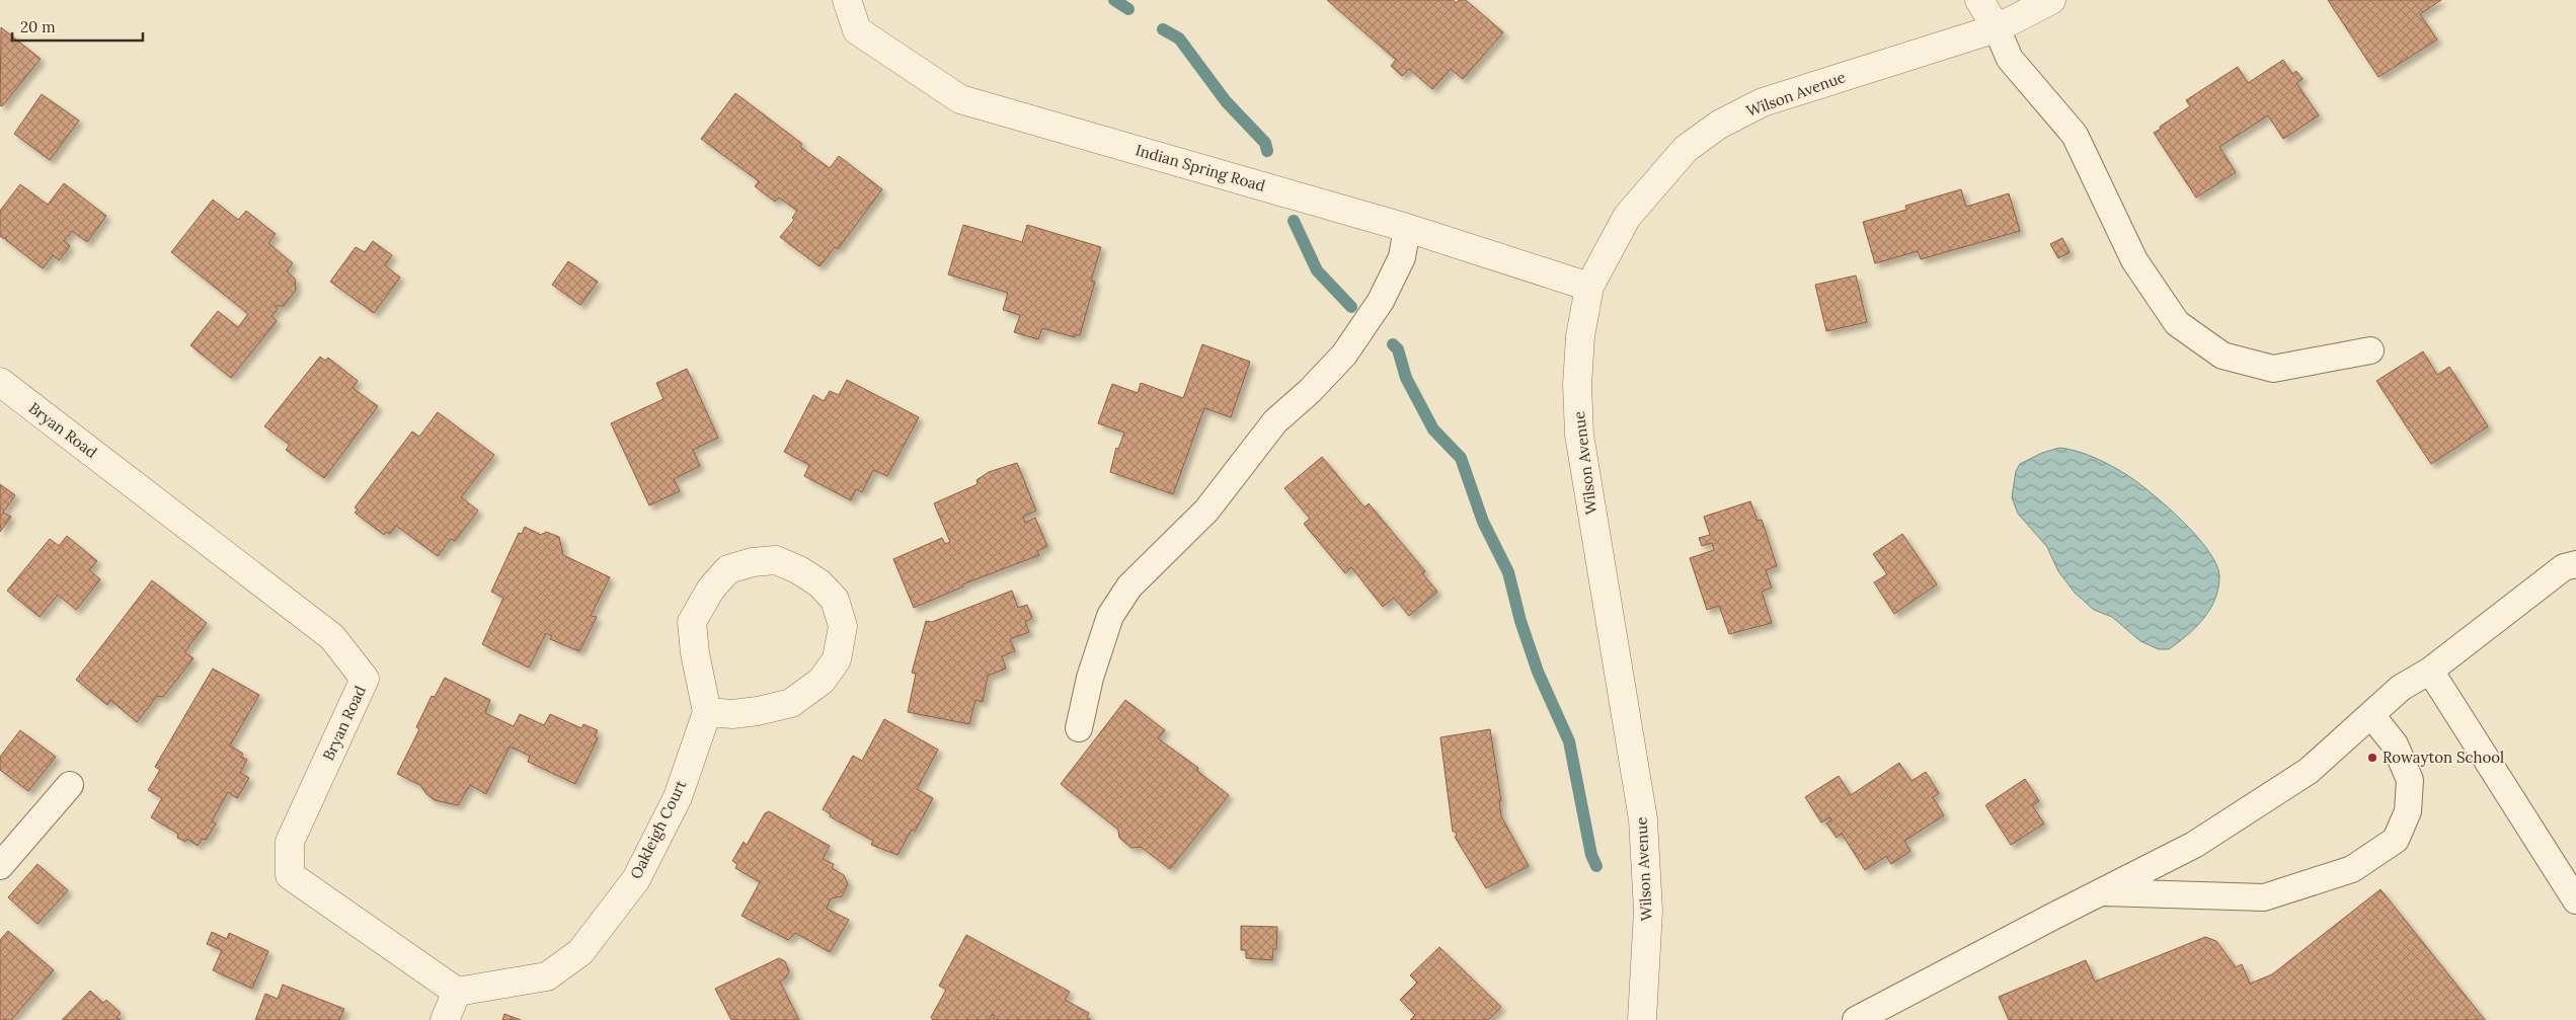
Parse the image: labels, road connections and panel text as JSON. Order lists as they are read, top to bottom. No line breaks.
{"streets":{"street":["Wilson Avenue","Indian Spring Road","Bryan Road","Oakleigh Court"]},"crossings":[["Wilson Avenue","Indian Spring Road"],["Bryan Road","Oakleigh Court"]],"places":["Rowayton School"],"scale_bar":"20 m"}
